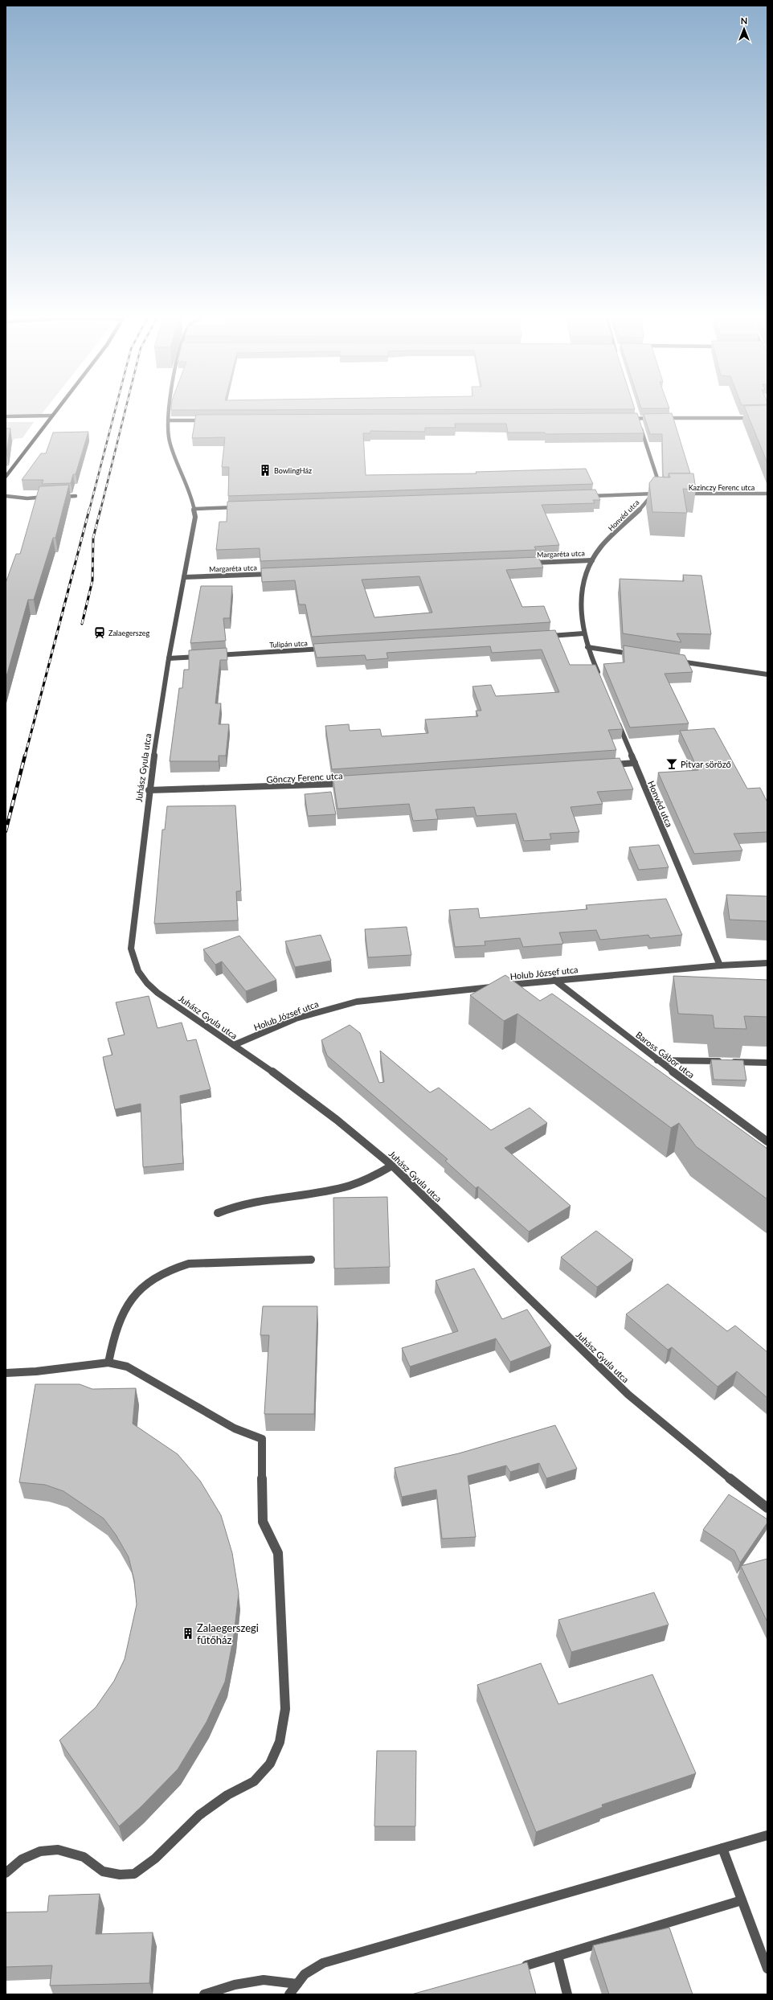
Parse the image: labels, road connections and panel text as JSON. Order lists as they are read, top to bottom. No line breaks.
{"streets":{"street":["Kazinczy Ferenc utca","Honvéd utca","Margaréta utca","Tulipán utca","Juhász Gyula utca","Gönczy Ferenc utca","Holub József utca","Baross Gábor utca"]},"crossings":[["Honvéd utca","Margaréta utca"],["Honvéd utca","Holub József utca"],["Margaréta utca","Juhász Gyula utca"],["Juhász Gyula utca","Gönczy Ferenc utca"],["Juhász Gyula utca","Holub József utca"],["Holub József utca","Baross Gábor utca"]],"places":{"building":["BowlingHáz","Zalaegerszegi fűtőház"],"station":["Zalaegerszeg"],"bar":["Pitvar söröző"]},"north":"top"}
